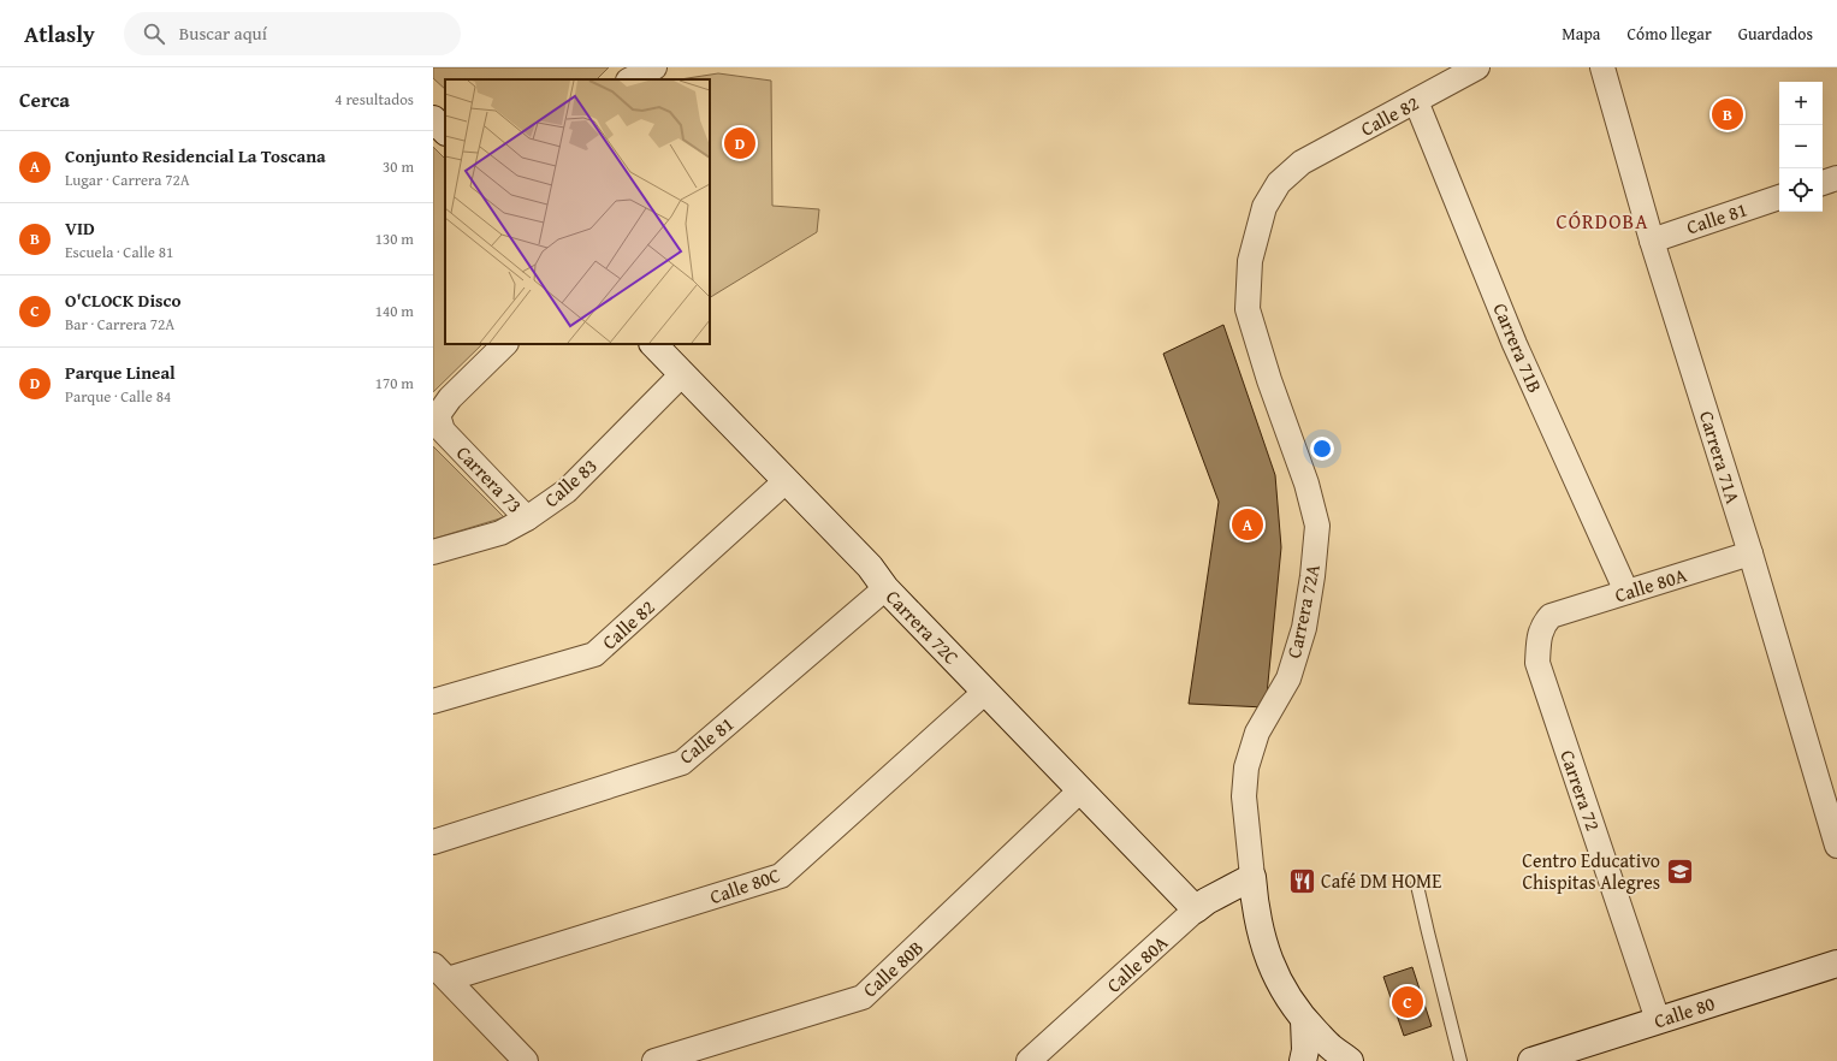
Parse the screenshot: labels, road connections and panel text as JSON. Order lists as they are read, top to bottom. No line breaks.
{"streets":{"street":["Calle 82","Calle 81","Carrera 71B","Carrera 71A","Carrera 73","Calle 83","Calle 80A","Carrera 72A","Carrera 72C","Carrera 72","Calle 80C","Calle 80B","Calle 80"]},"crossings":[["Calle 82","Carrera 71B"],["Calle 82","Carrera 72A"],["Calle 82","Carrera 72C"],["Calle 81","Carrera 71A"],["Calle 81","Carrera 72C"],["Carrera 71B","Calle 80A"],["Carrera 71A","Calle 80A"],["Carrera 73","Calle 83"],["Calle 83","Carrera 72C"],["Calle 80A","Carrera 72A"],["Calle 80A","Carrera 72C"],["Calle 80A","Carrera 72"],["Carrera 72C","Calle 80C"],["Carrera 72C","Calle 80B"],["Carrera 72","Calle 80"]],"districts":["CÓRDOBA"],"places":{"school or university":["Centro Educativo Chispitas Alegres"],"restaurant":["Café DM HOME"]},"page":{"header":"Atlasly","search":"Buscar aquí","nav":["Mapa","Cómo llegar","Guardados"],"heading":["Cerca","4 resultados"],"map_buttons":["+","−"],"pins":["B","D","A","C"],"list":[{"mark":"A","name":"Conjunto Residencial La Toscana","note":"Lugar · Carrera 72A","value":"30 m"},{"mark":"B","name":"VID","note":"Escuela · Calle 81","value":"130 m"},{"mark":"C","name":"O'CLOCK Disco","note":"Bar · Carrera 72A","value":"140 m"},{"mark":"D","name":"Parque Lineal","note":"Parque · Calle 84","value":"170 m"}]}}
